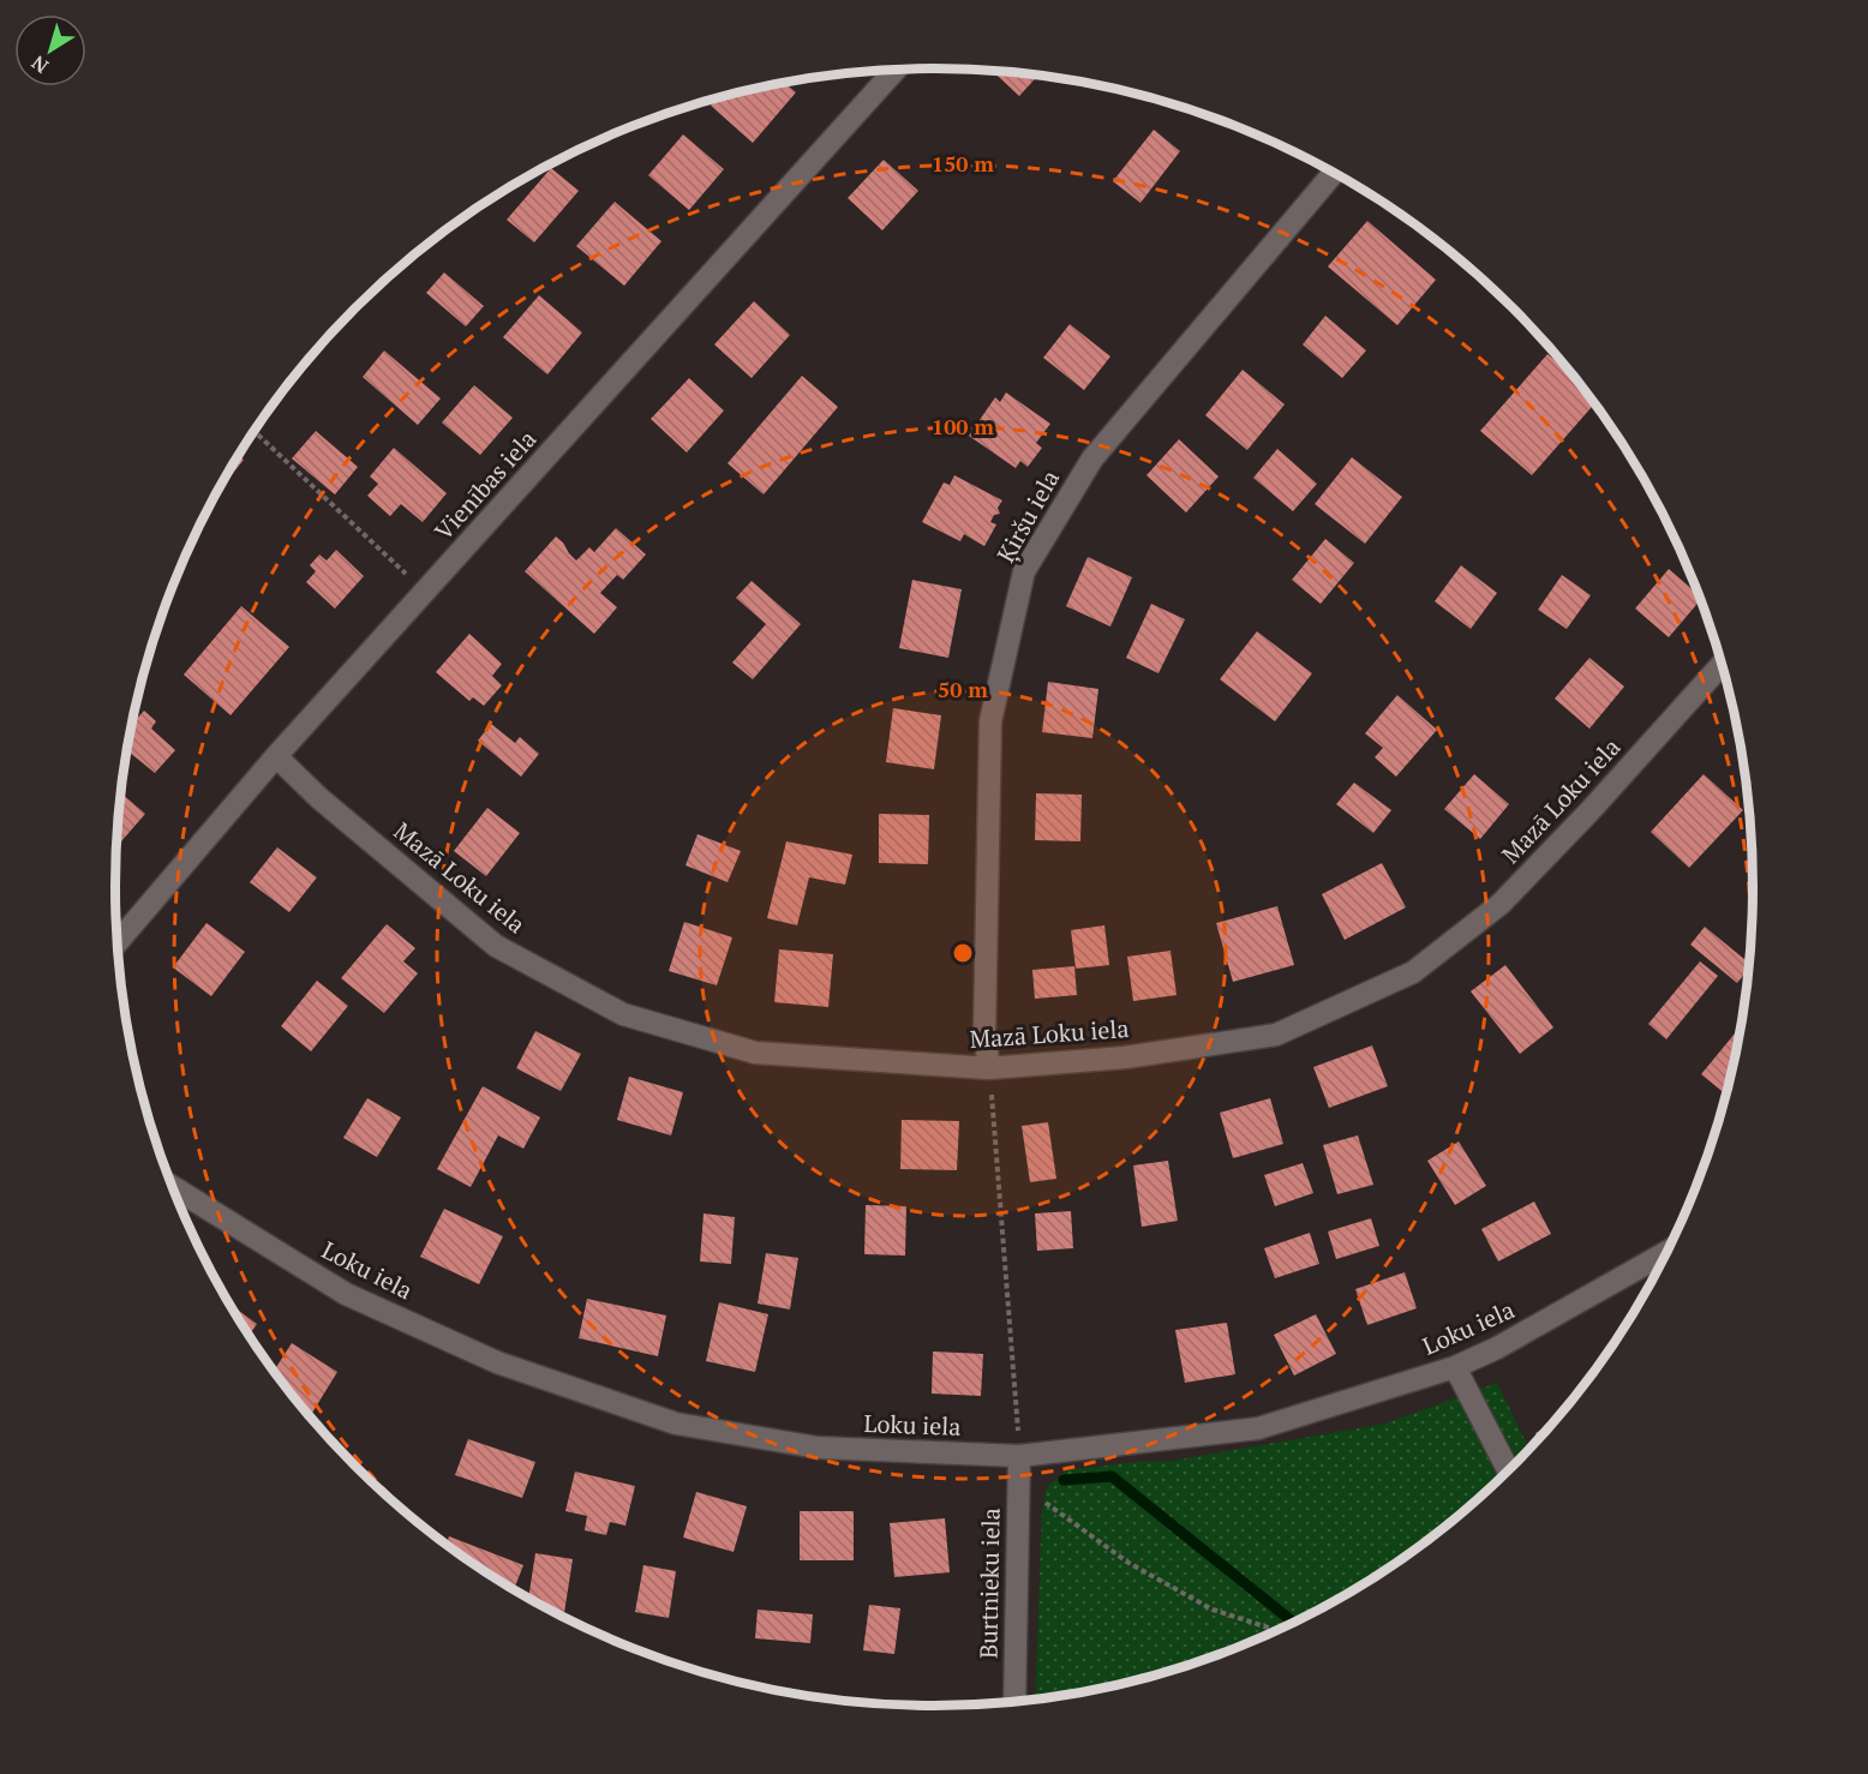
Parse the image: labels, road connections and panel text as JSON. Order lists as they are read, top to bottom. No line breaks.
{"streets":{"street":["Vienības iela","Ķiršu iela","Mazā Loku iela","Loku iela","Burtnieku iela"]},"crossings":[["Vienības iela","Mazā Loku iela"],["Ķiršu iela","Mazā Loku iela"],["Loku iela","Burtnieku iela"]],"north":"bottom left","rings":["150 m","100 m","50 m"]}
